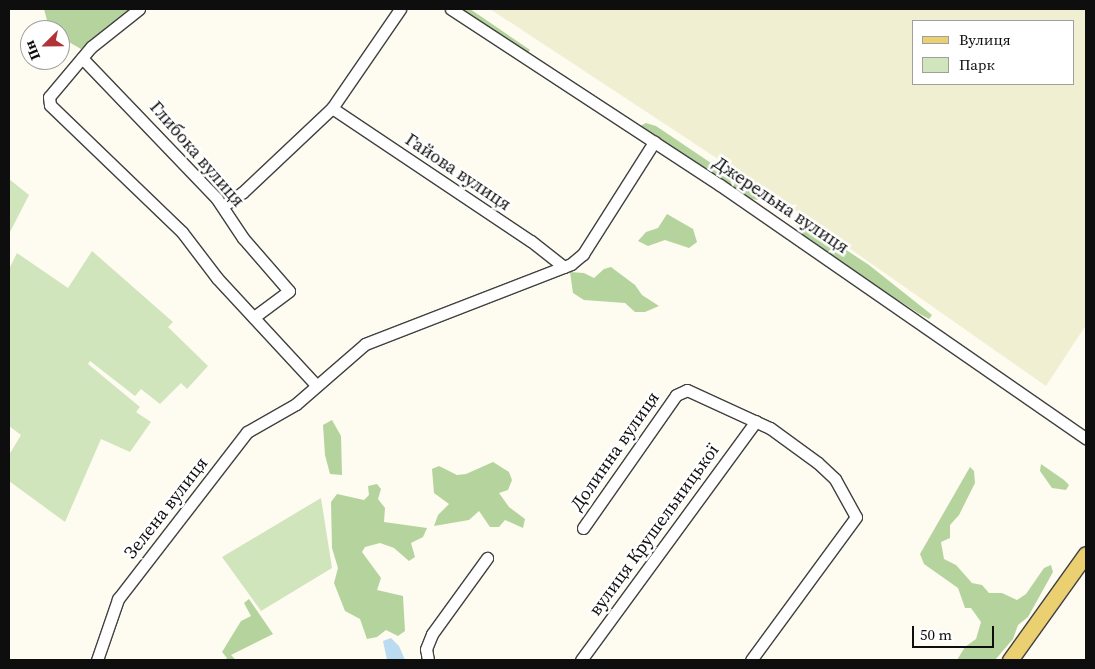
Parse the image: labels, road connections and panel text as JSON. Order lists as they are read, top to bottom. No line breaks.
{"streets":{"street":["Глибока вулиця","Гайова вулиця","Джерельна вулиця","Долинна вулиця","Зелена вулиця","вулиця Крушельницької"]},"crossings":[["Долинна вулиця","вулиця Крушельницької"]],"legend":["Вулиця","Парк"],"scale_bar":"50 m","north":"bottom left"}
